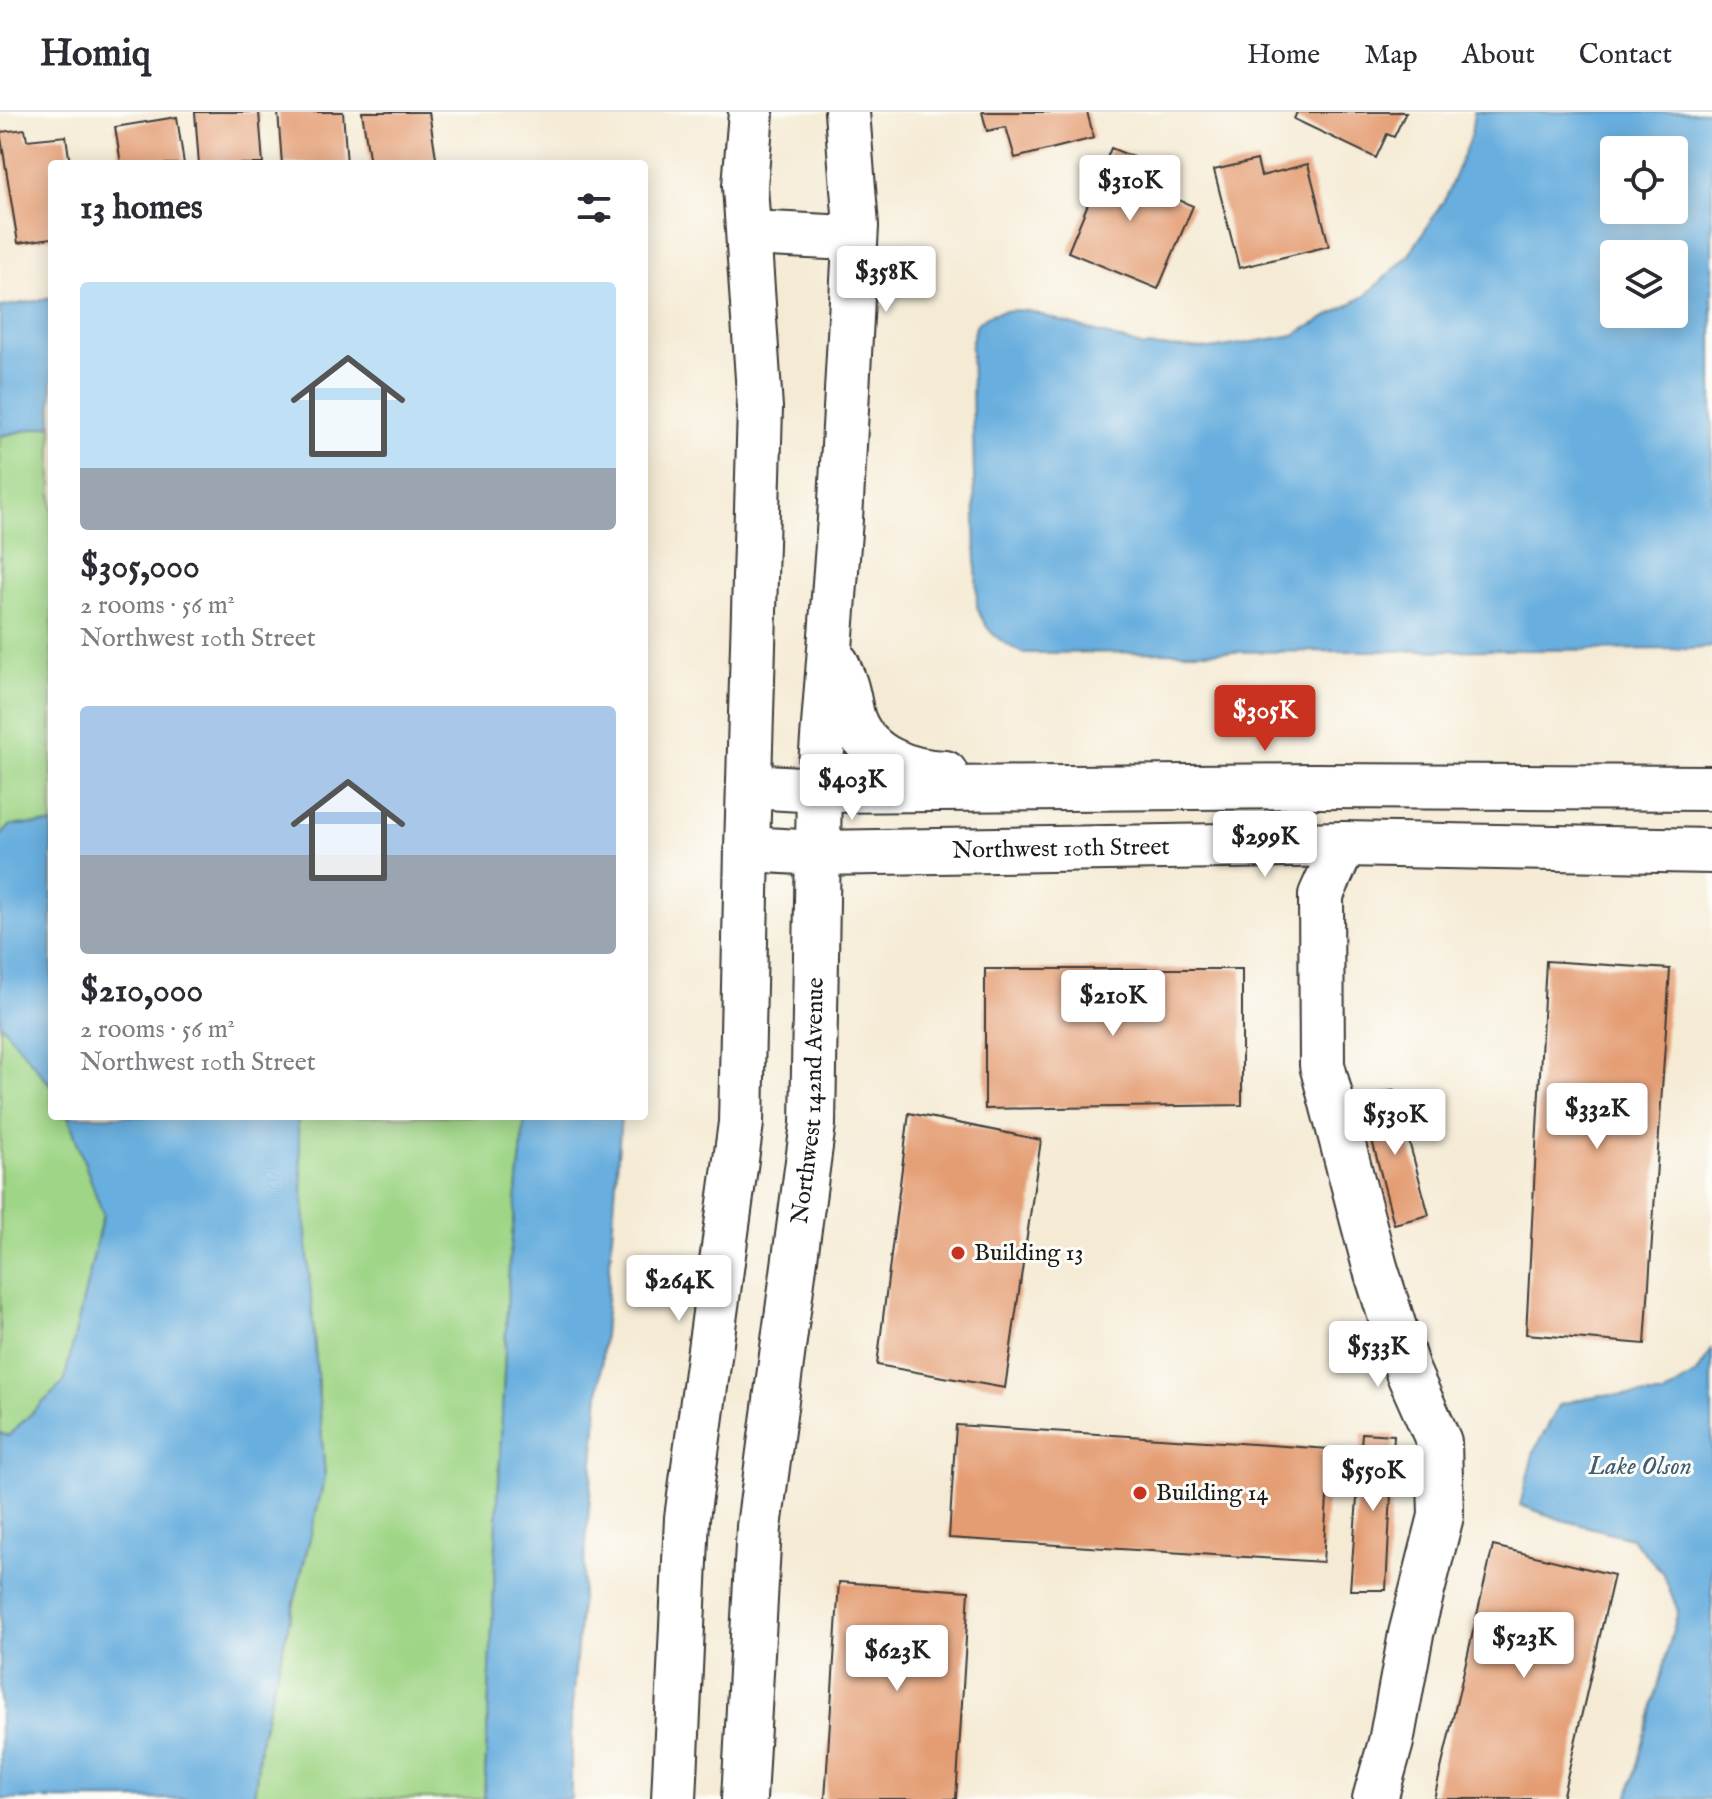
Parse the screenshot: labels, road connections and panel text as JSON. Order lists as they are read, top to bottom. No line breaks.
{"streets":{"street":["Northwest 10th Street","Northwest 142nd Avenue"]},"crossings":[["Northwest 10th Street","Northwest 142nd Avenue"]],"water":["Lake Olson"],"places":["Building 13","Building 14"],"page":{"header":"Homiq","nav":["Home","Map","About","Contact"],"price":["$310K","$358K","$305K","$403K","$299K","$210K","$332K","$530K","$264K","$533K","$550K","$523K","$623K"],"heading":"13 homes","list":[{"name":"$305,000","note":"2 rooms · 56 m² · Northwest 10th Street"},{"name":"$210,000","note":"2 rooms · 56 m² · Northwest 10th Street"}]}}
